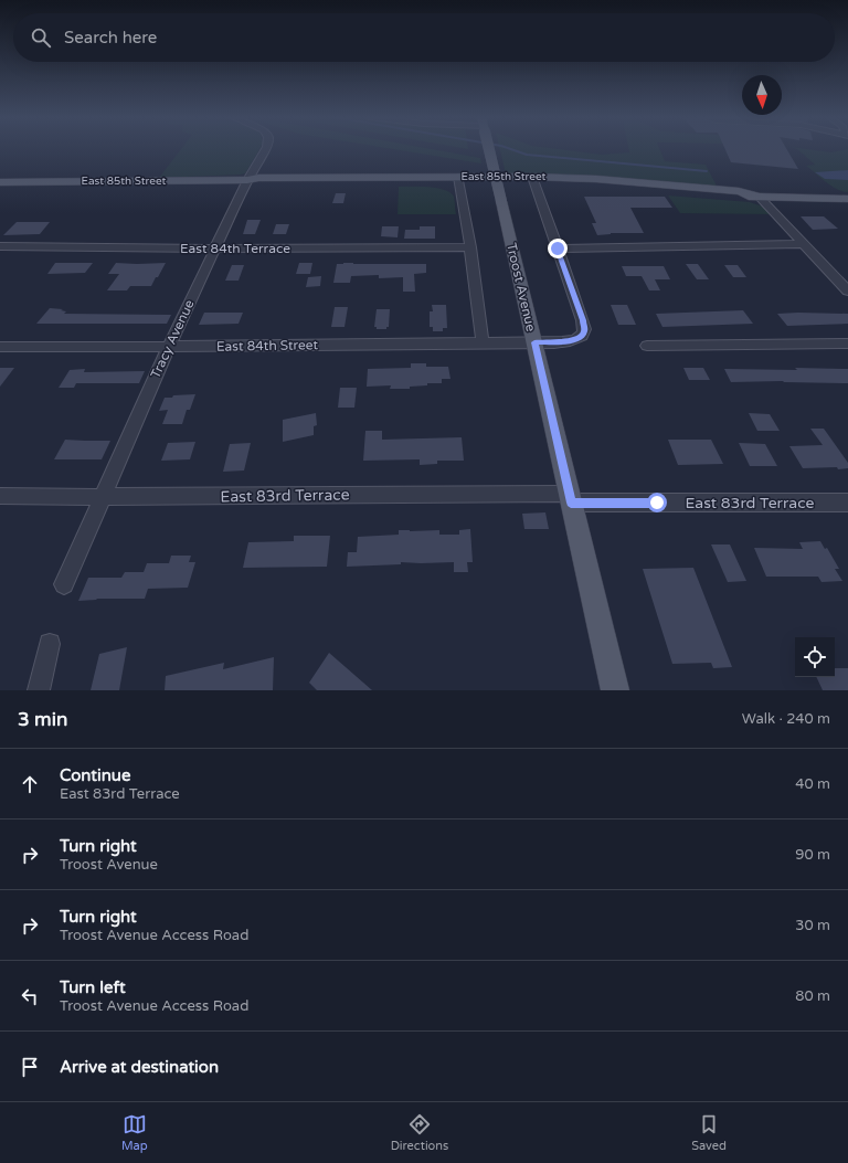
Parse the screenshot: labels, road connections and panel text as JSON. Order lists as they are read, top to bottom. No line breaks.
{"streets":{"main road":["East 85th Street","Troost Avenue"],"street":["East 84th Terrace","Tracy Avenue","East 84th Street","East 83rd Terrace"]},"crossings":[["East 85th Street","Tracy Avenue"],["East 84th Terrace","Tracy Avenue"],["Troost Avenue","East 84th Street"],["Troost Avenue","East 83rd Terrace"],["Tracy Avenue","East 84th Street"],["Tracy Avenue","East 83rd Terrace"]],"north":"bottom","page":{"search":"Search here","heading":["3 min","Walk · 240 m"],"list":[["Continue","East 83rd Terrace","40 m"],["Turn right","Troost Avenue","90 m"],["Turn right","Troost Avenue Access Road","30 m"],["Turn left","Troost Avenue Access Road","80 m"],"Arrive at destination"],"nav":["Map","Directions","Saved"]}}
